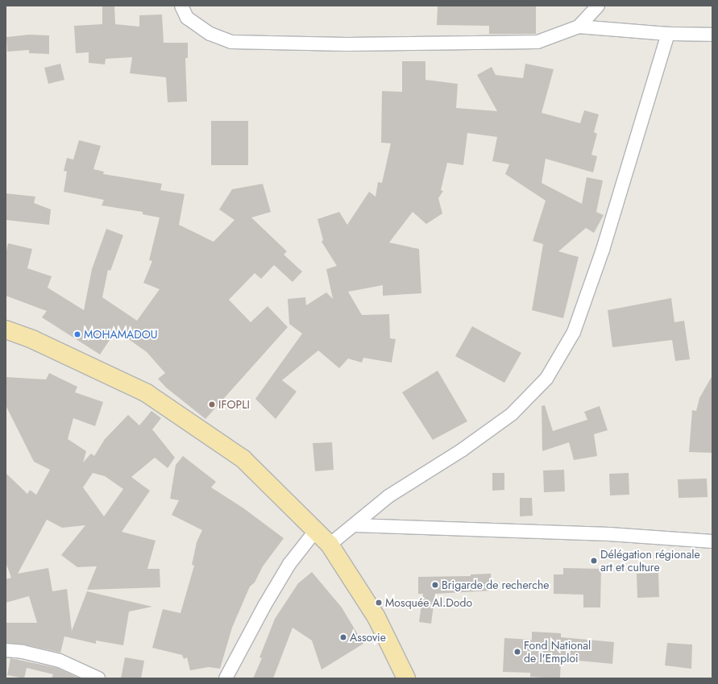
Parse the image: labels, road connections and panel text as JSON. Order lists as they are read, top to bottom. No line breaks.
{"places":["MOHAMADOU","IFOPLI","Délégation régionale art et culture","Brigarde de recherche","Mosquée Al.Dodo","Assovie","Fond National de l'Emploi"]}
